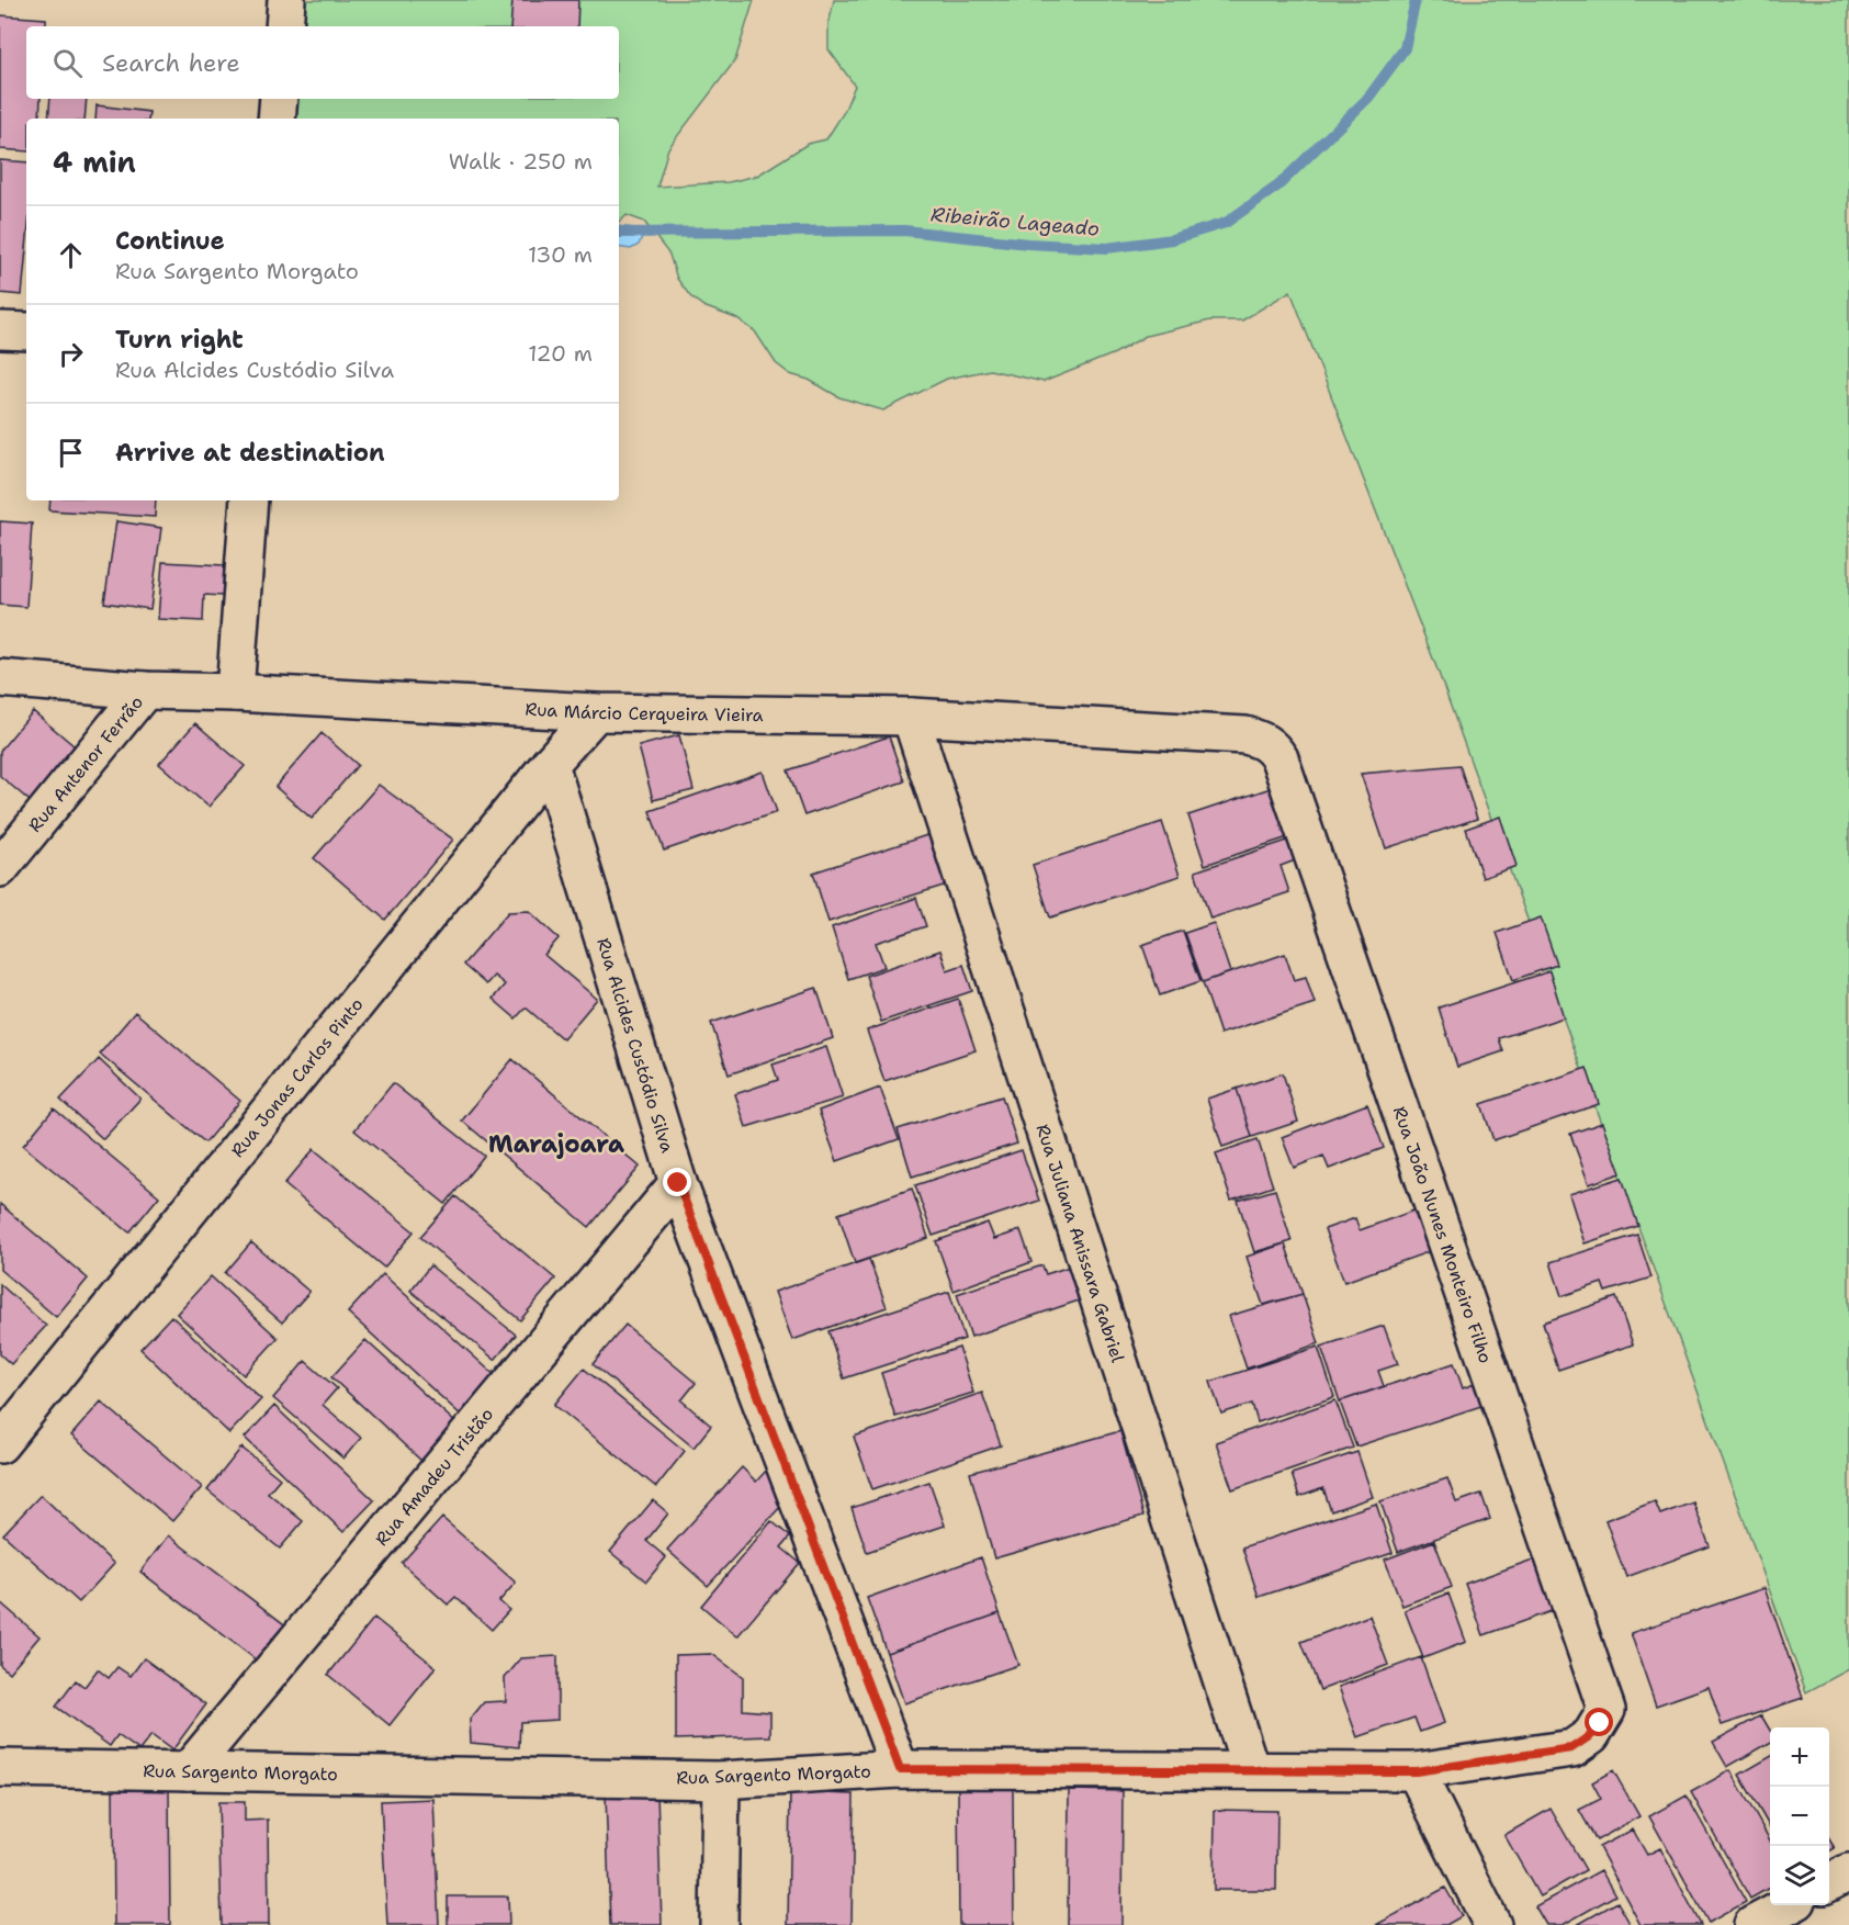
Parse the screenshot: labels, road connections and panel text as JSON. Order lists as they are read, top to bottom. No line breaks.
{"streets":{"street":["Rua Márcio Cerqueira Vieira","Rua Antenor Ferrão","Rua Alcides Custódio Silva","Rua Jonas Carlos Pinto","Rua João Nunes Monteiro Filho","Rua Juliana Anissara Gabriel","Rua Amadeu Tristão","Rua Sargento Morgato"]},"crossings":[["Rua Márcio Cerqueira Vieira","Rua Antenor Ferrão"],["Rua Márcio Cerqueira Vieira","Rua Jonas Carlos Pinto"],["Rua Márcio Cerqueira Vieira","Rua João Nunes Monteiro Filho"],["Rua Márcio Cerqueira Vieira","Rua Juliana Anissara Gabriel"],["Rua Alcides Custódio Silva","Rua Jonas Carlos Pinto"],["Rua Alcides Custódio Silva","Rua Amadeu Tristão"],["Rua Alcides Custódio Silva","Rua Sargento Morgato"],["Rua João Nunes Monteiro Filho","Rua Sargento Morgato"],["Rua Juliana Anissara Gabriel","Rua Sargento Morgato"],["Rua Amadeu Tristão","Rua Sargento Morgato"]],"districts":["Marajoara"],"water":["Ribeirão Lageado"],"page":{"search":"Search here","heading":["4 min","Walk · 250 m"],"list":[["Continue","Rua Sargento Morgato","130 m"],["Turn right","Rua Alcides Custódio Silva","120 m"],"Arrive at destination"],"map_buttons":["+","−"]}}
